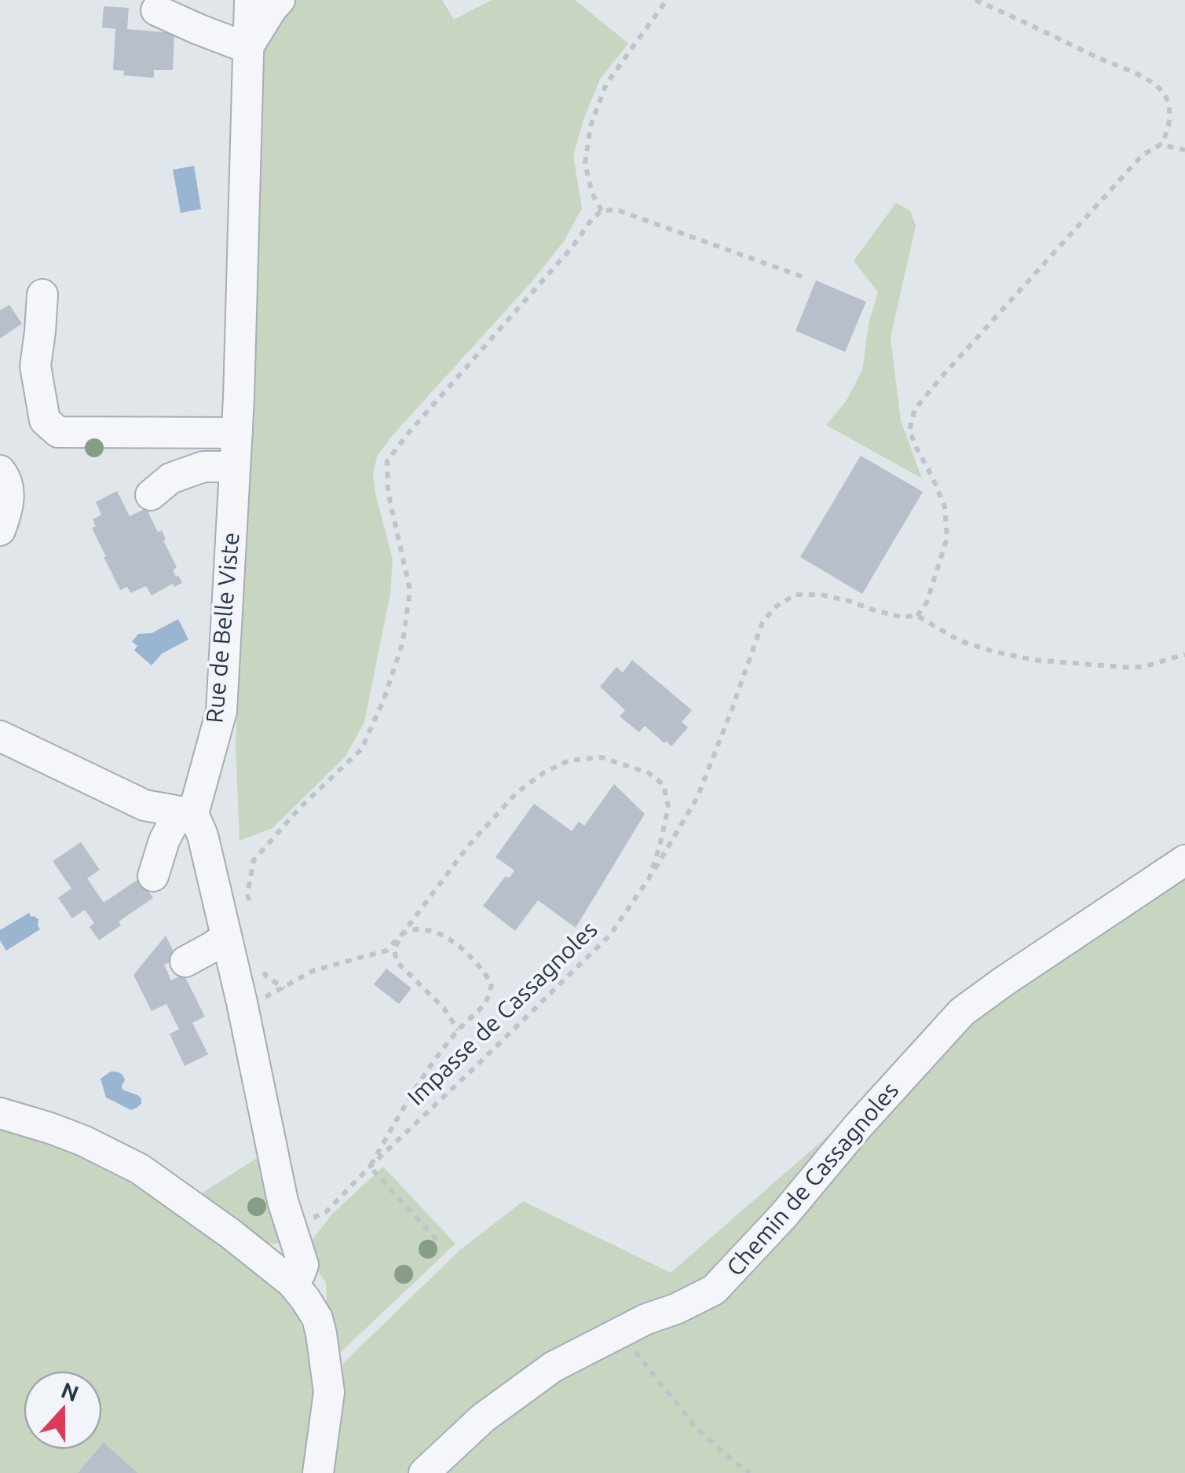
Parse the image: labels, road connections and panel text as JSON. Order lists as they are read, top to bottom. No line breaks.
{"streets":{"street":["Rue de Belle Viste","Chemin de Cassagnoles"],"path":["Impasse de Cassagnoles"]},"north":"top"}
